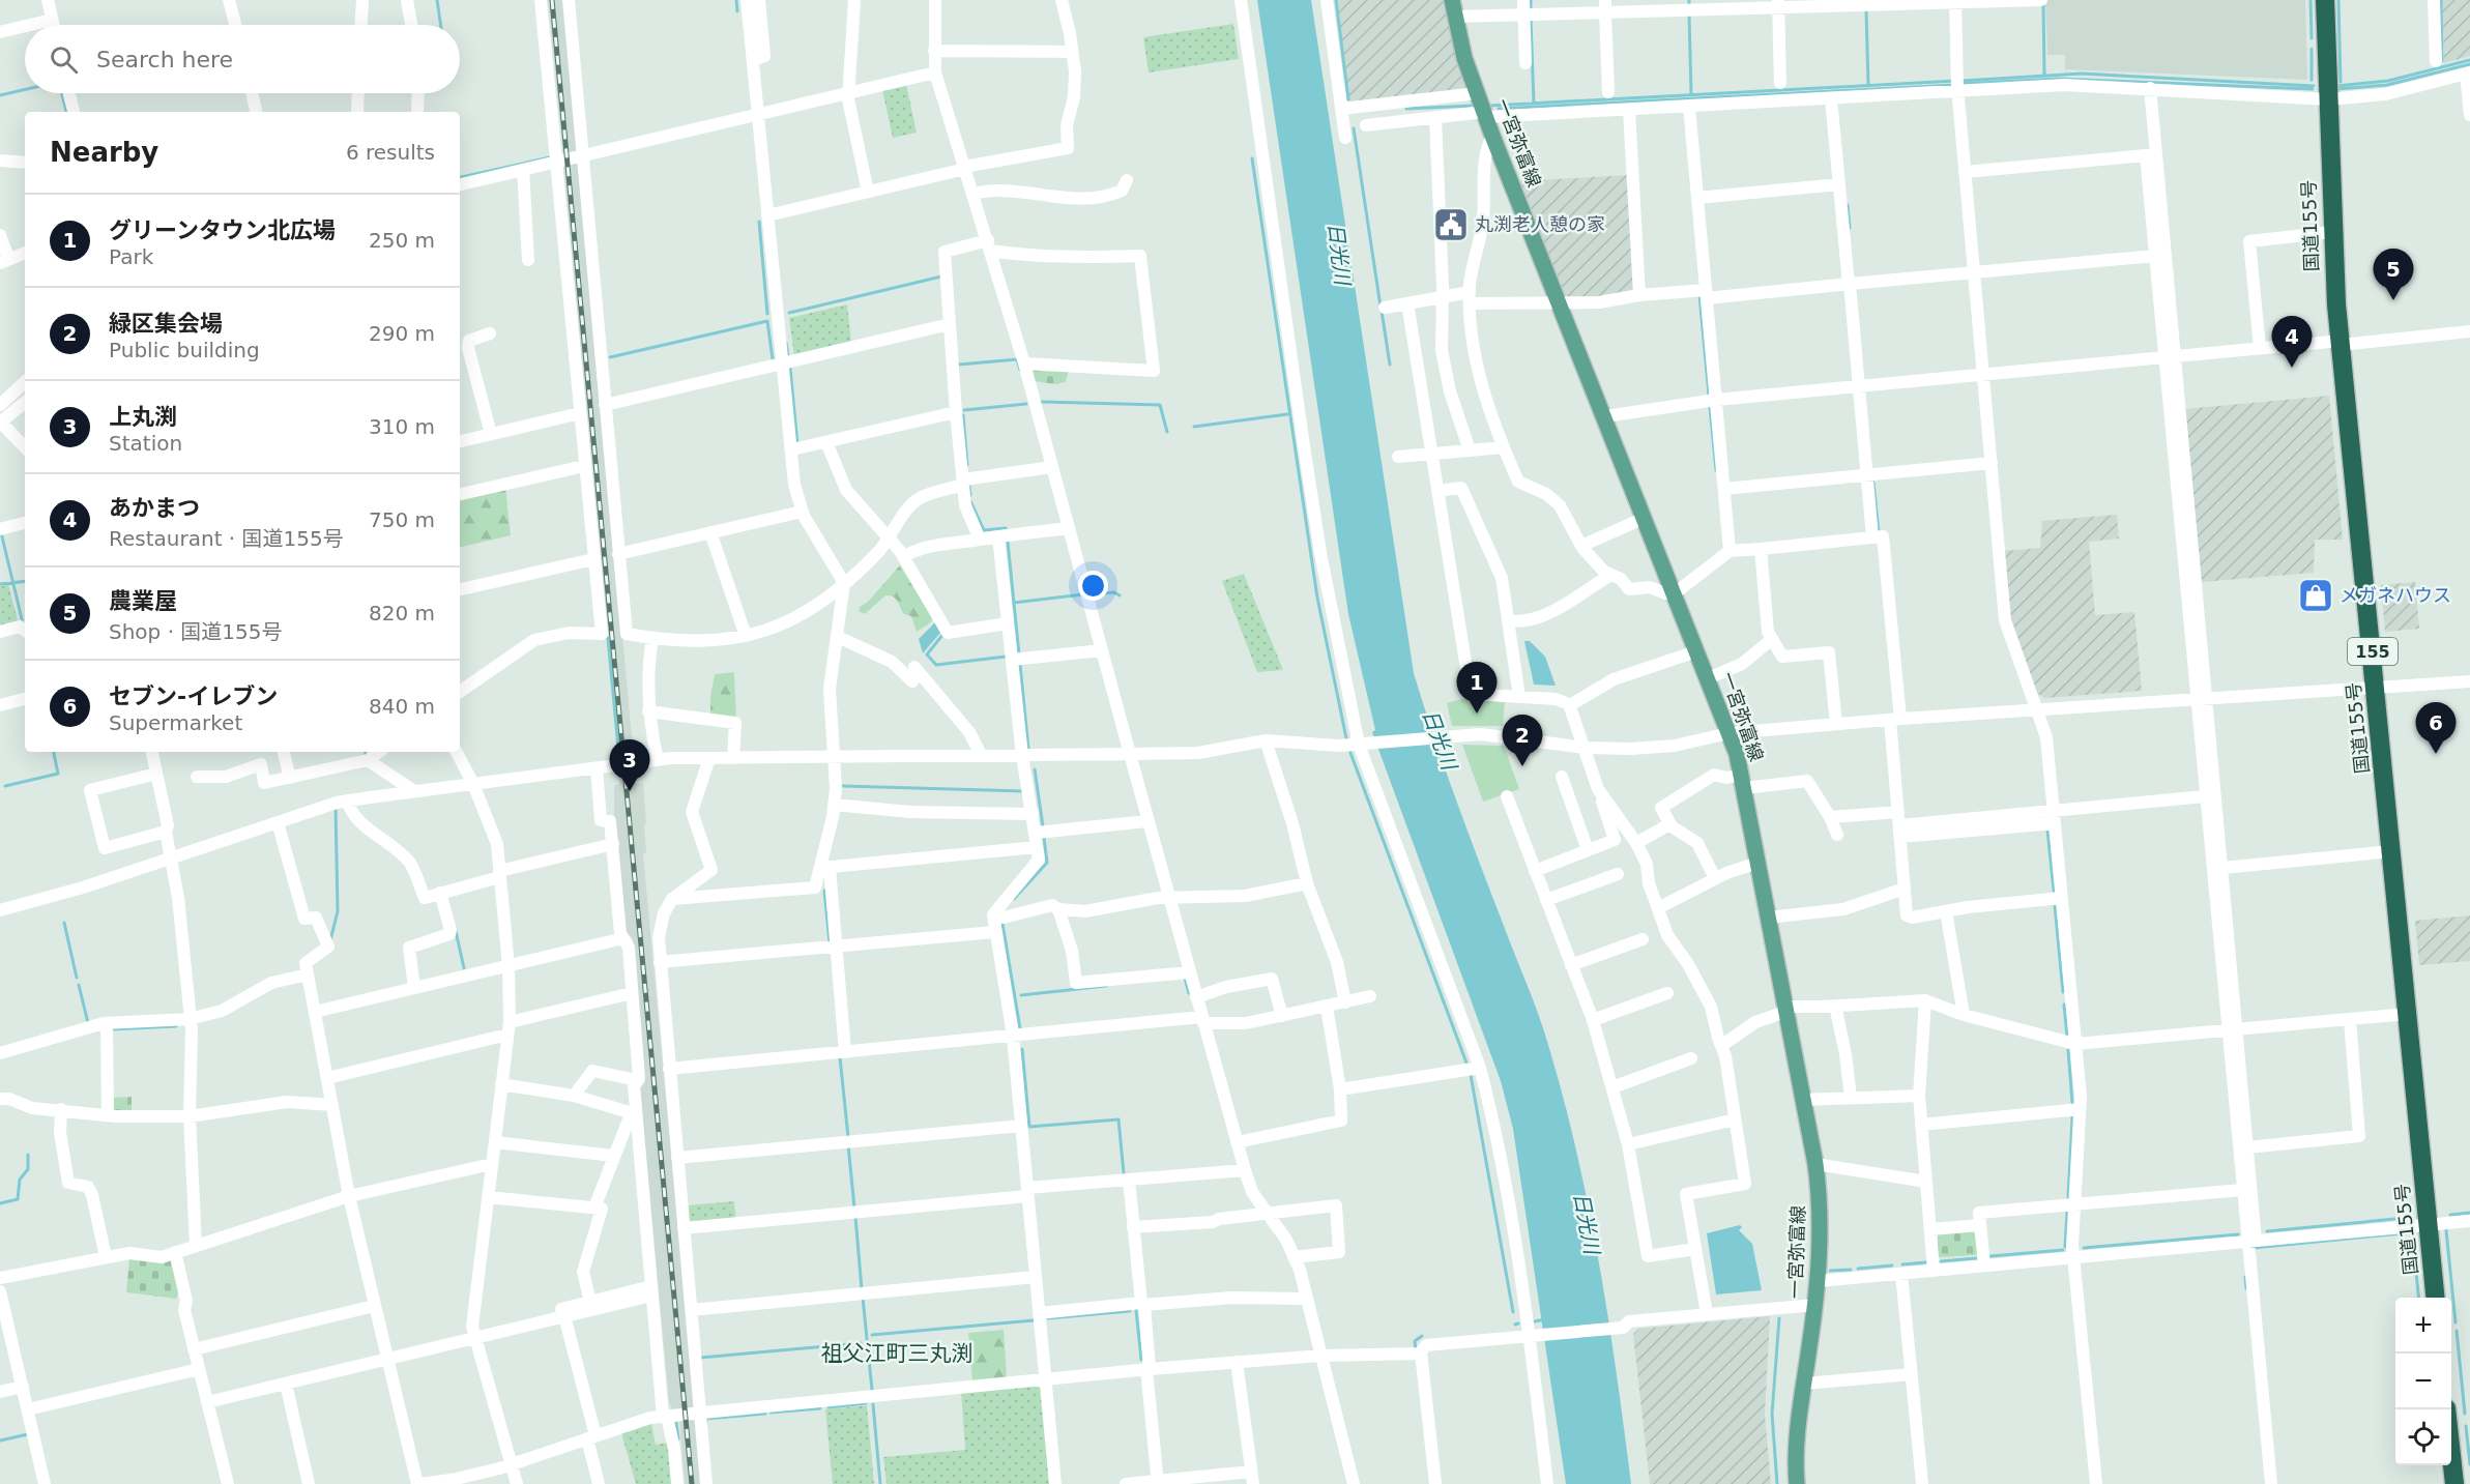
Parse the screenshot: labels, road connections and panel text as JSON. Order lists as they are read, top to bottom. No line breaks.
{"streets":{"highway":["国道155号","155"],"main road":["一宮弥富線"]},"districts":["祖父江町三丸渕"],"water":["日光川"],"places":{"public building":["丸渕老人憩の家"],"shop":["メガネハウス"]},"page":{"search":"Search here","heading":["Nearby","6 results"],"list":[{"mark":"1","name":"グリーンタウン北広場","note":"Park","value":"250 m"},{"mark":"2","name":"緑区集会場","note":"Public building","value":"290 m"},{"mark":"3","name":"上丸渕","note":"Station","value":"310 m"},{"mark":"4","name":"あかまつ","note":"Restaurant · 国道155号","value":"750 m"},{"mark":"5","name":"農業屋","note":"Shop · 国道155号","value":"820 m"},{"mark":"6","name":"セブン-イレブン","note":"Supermarket","value":"840 m"}],"pins":["5","4","1","6","2","3"],"map_buttons":["+","−"]}}
